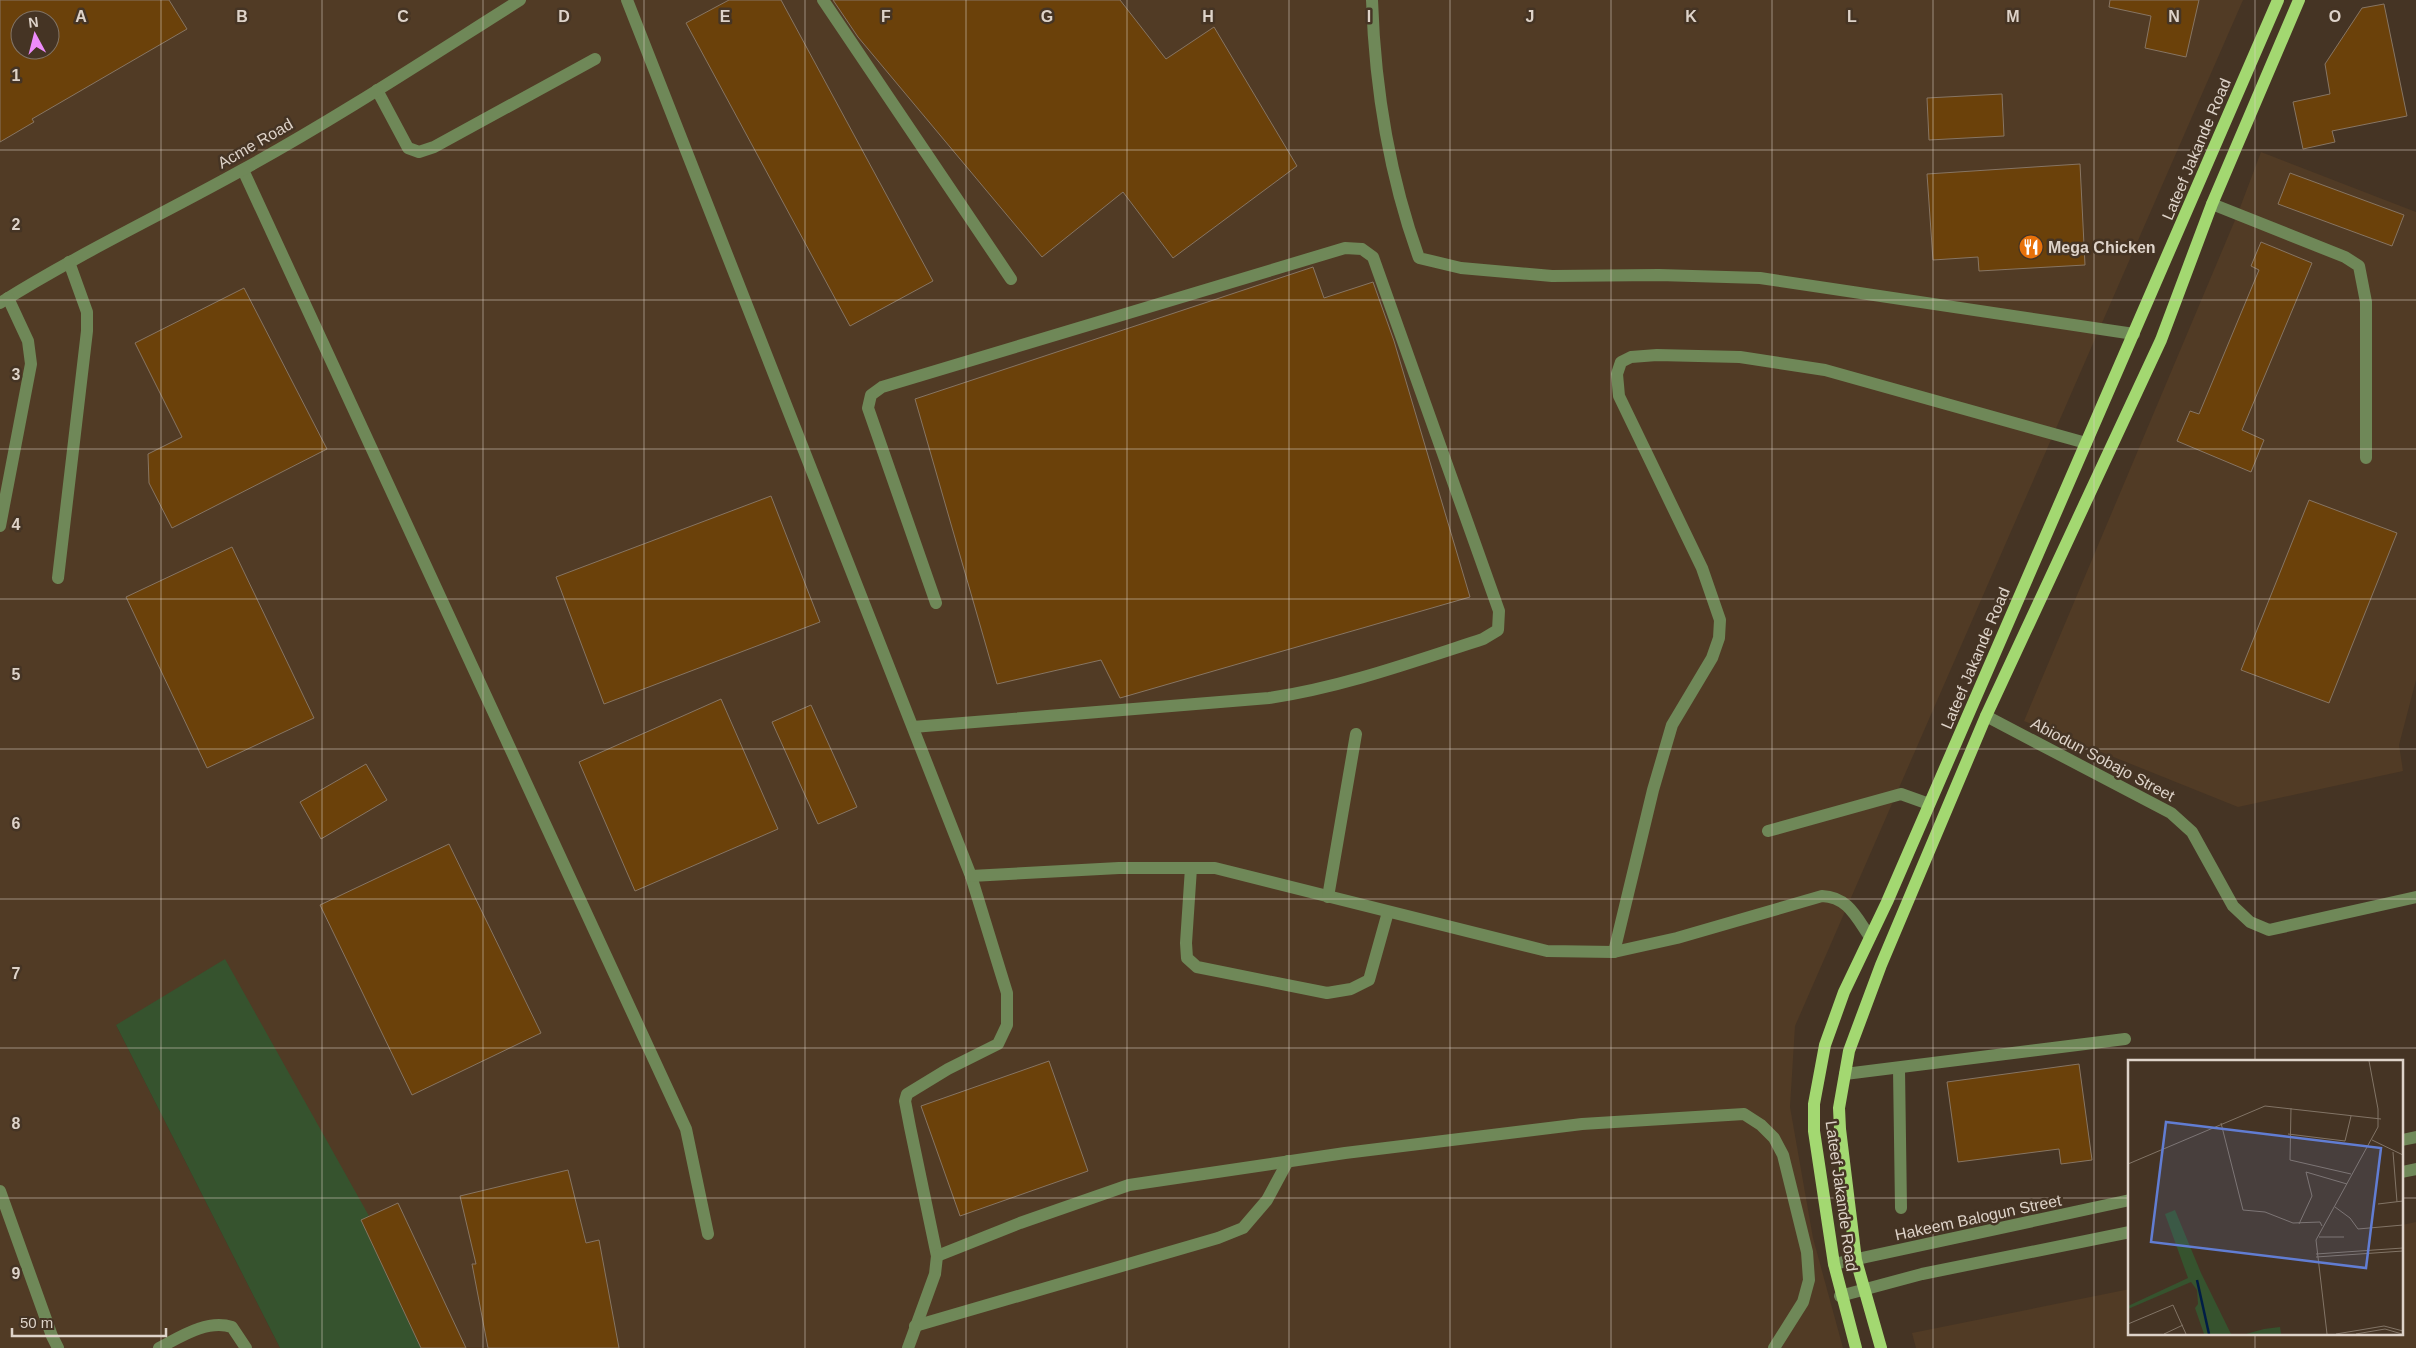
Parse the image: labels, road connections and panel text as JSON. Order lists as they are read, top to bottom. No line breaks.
{"streets":{"main road":["Lateef Jakande Road"],"street":["Acme Road","Abiodun Sobajo Street","Hakeem Balogun Street"]},"crossings":[["Lateef Jakande Road","Abiodun Sobajo Street"],["Lateef Jakande Road","Hakeem Balogun Street"]],"places":{"restaurant":["Mega Chicken"]},"scale_bar":"50 m","north":"top","grid":{"columns":["A","B","C","D","E","F","G","H","I","J","K","L","M","N","O"],"rows":["1","2","3","4","5","6","7","8","9"]}}
